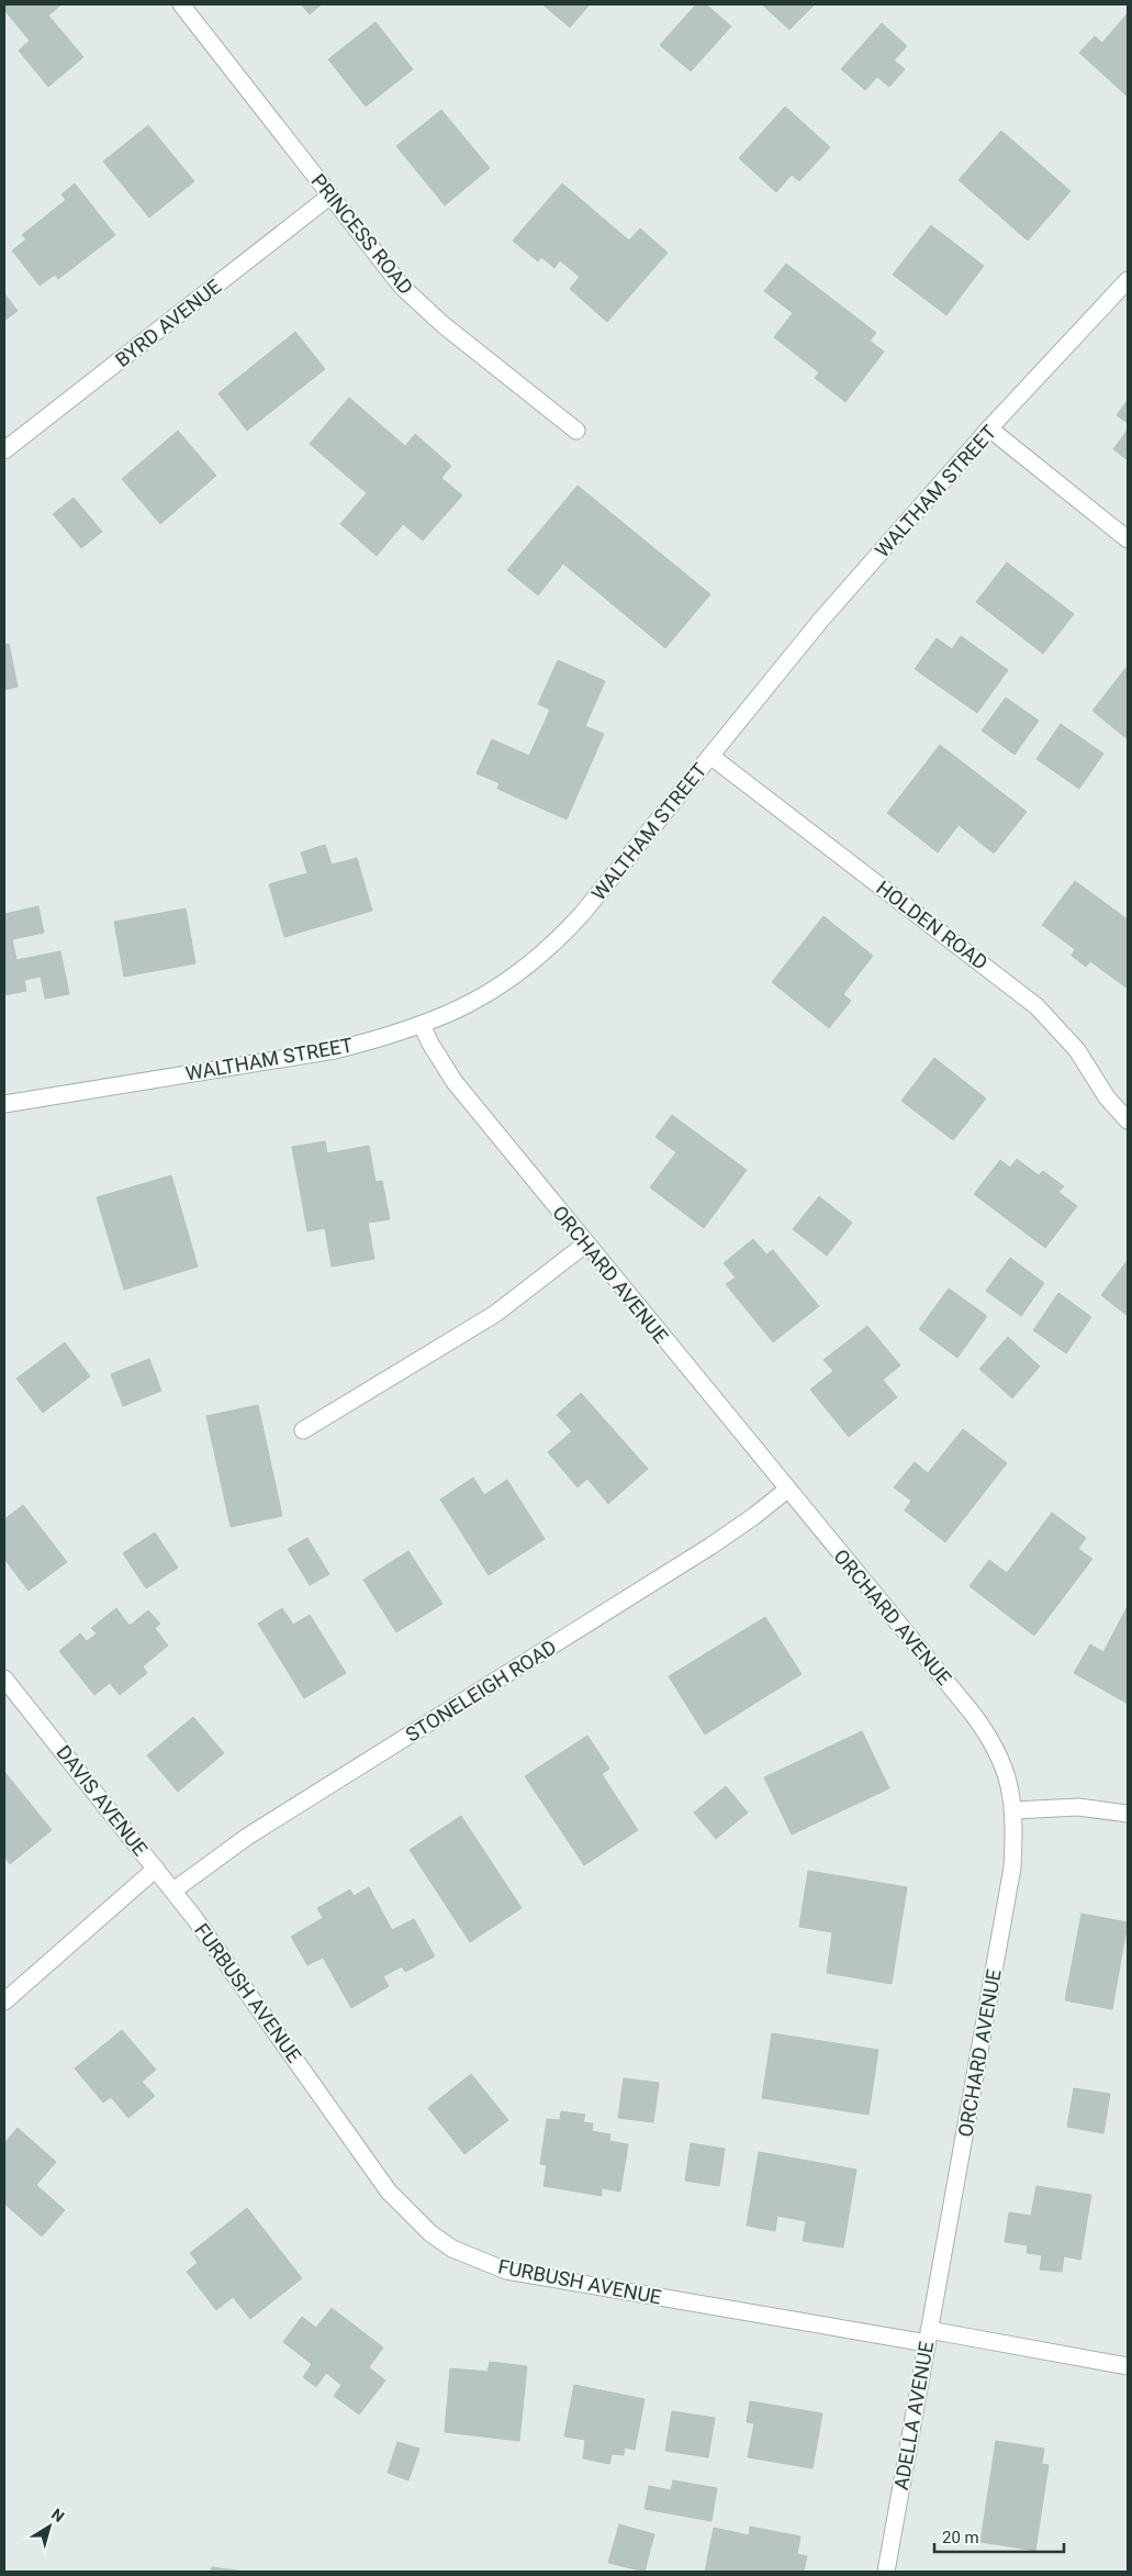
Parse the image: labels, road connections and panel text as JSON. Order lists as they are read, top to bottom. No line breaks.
{"streets":{"street":["PRINCESS ROAD","BYRD AVENUE","WALTHAM STREET","HOLDEN ROAD","ORCHARD AVENUE","STONELEIGH ROAD","DAVIS AVENUE","FURBUSH AVENUE","ADELLA AVENUE"]},"crossings":[["PRINCESS ROAD","BYRD AVENUE"],["WALTHAM STREET","HOLDEN ROAD"],["WALTHAM STREET","ORCHARD AVENUE"],["ORCHARD AVENUE","STONELEIGH ROAD"],["ORCHARD AVENUE","FURBUSH AVENUE"],["ORCHARD AVENUE","ADELLA AVENUE"],["STONELEIGH ROAD","FURBUSH AVENUE"],["DAVIS AVENUE","FURBUSH AVENUE"],["FURBUSH AVENUE","ADELLA AVENUE"]],"scale_bar":"20 m","north":"top right"}
